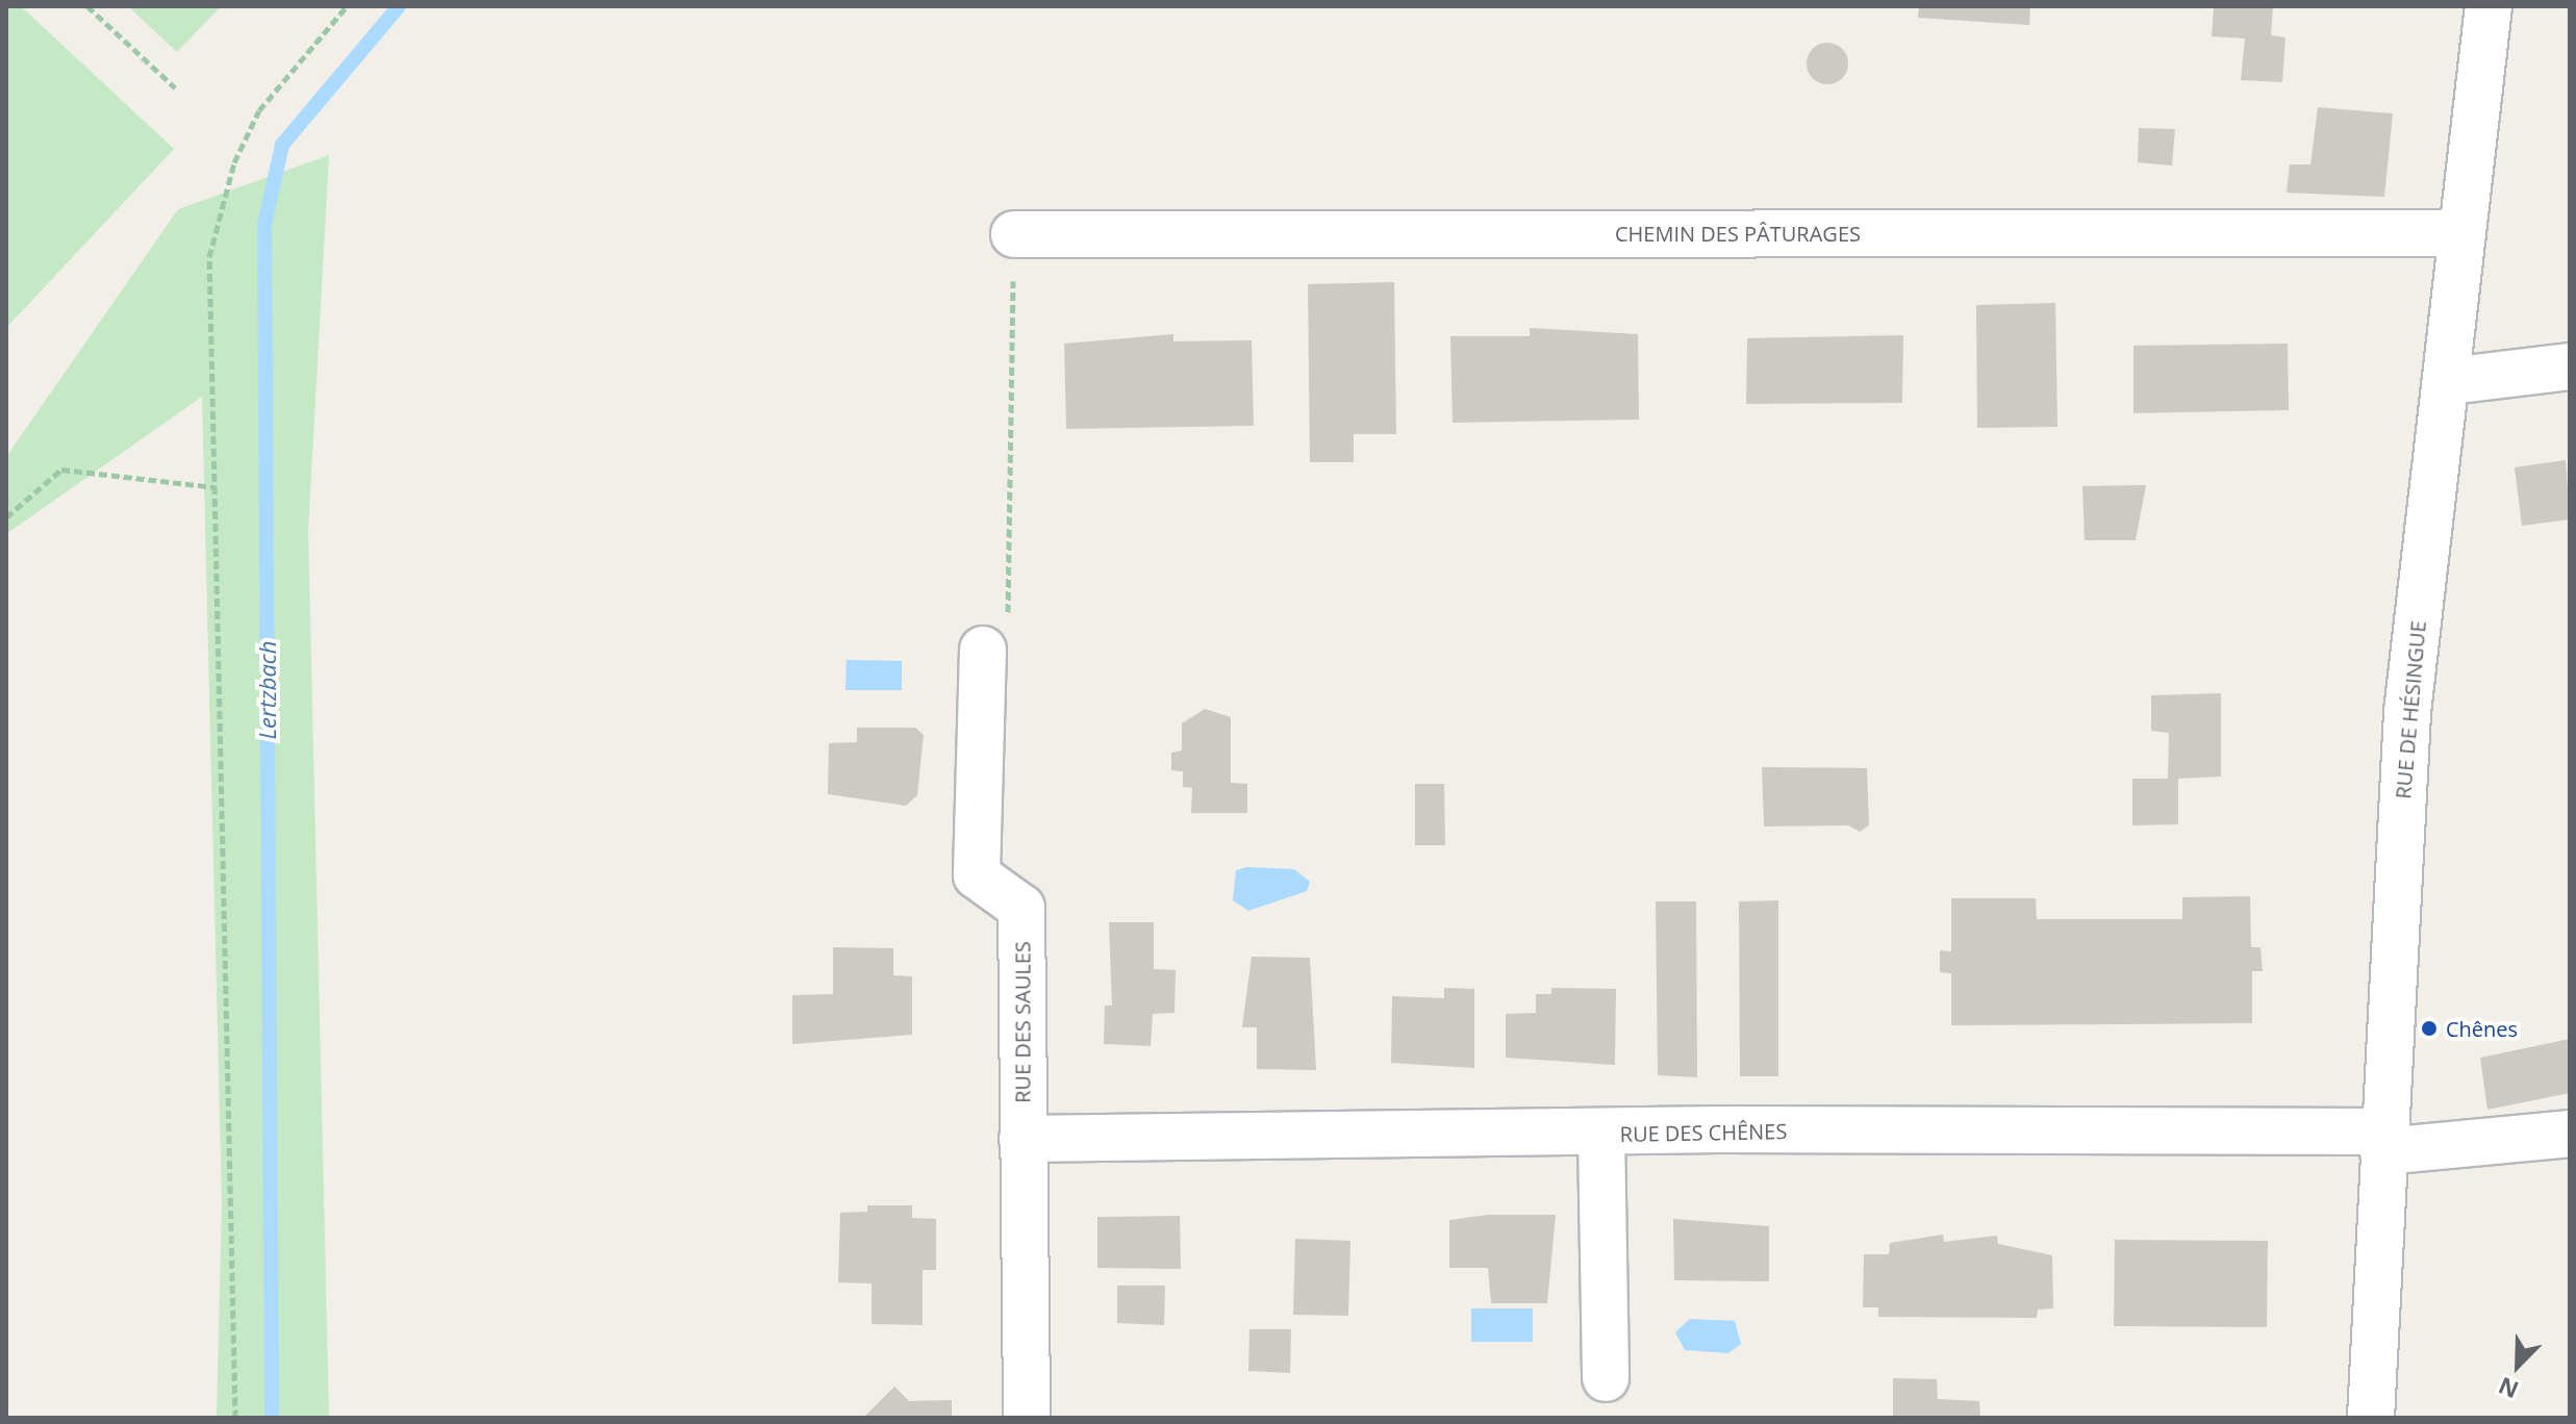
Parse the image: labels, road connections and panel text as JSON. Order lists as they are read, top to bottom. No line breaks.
{"streets":{"street":["CHEMIN DES PÂTURAGES","RUE DE HÉSINGUE","RUE DES SAULES","RUE DES CHÊNES"]},"crossings":[["CHEMIN DES PÂTURAGES","RUE DE HÉSINGUE"],["RUE DE HÉSINGUE","RUE DES CHÊNES"],["RUE DES SAULES","RUE DES CHÊNES"]],"water":["Lertzbach"],"places":["Chênes"],"north":"bottom left"}
